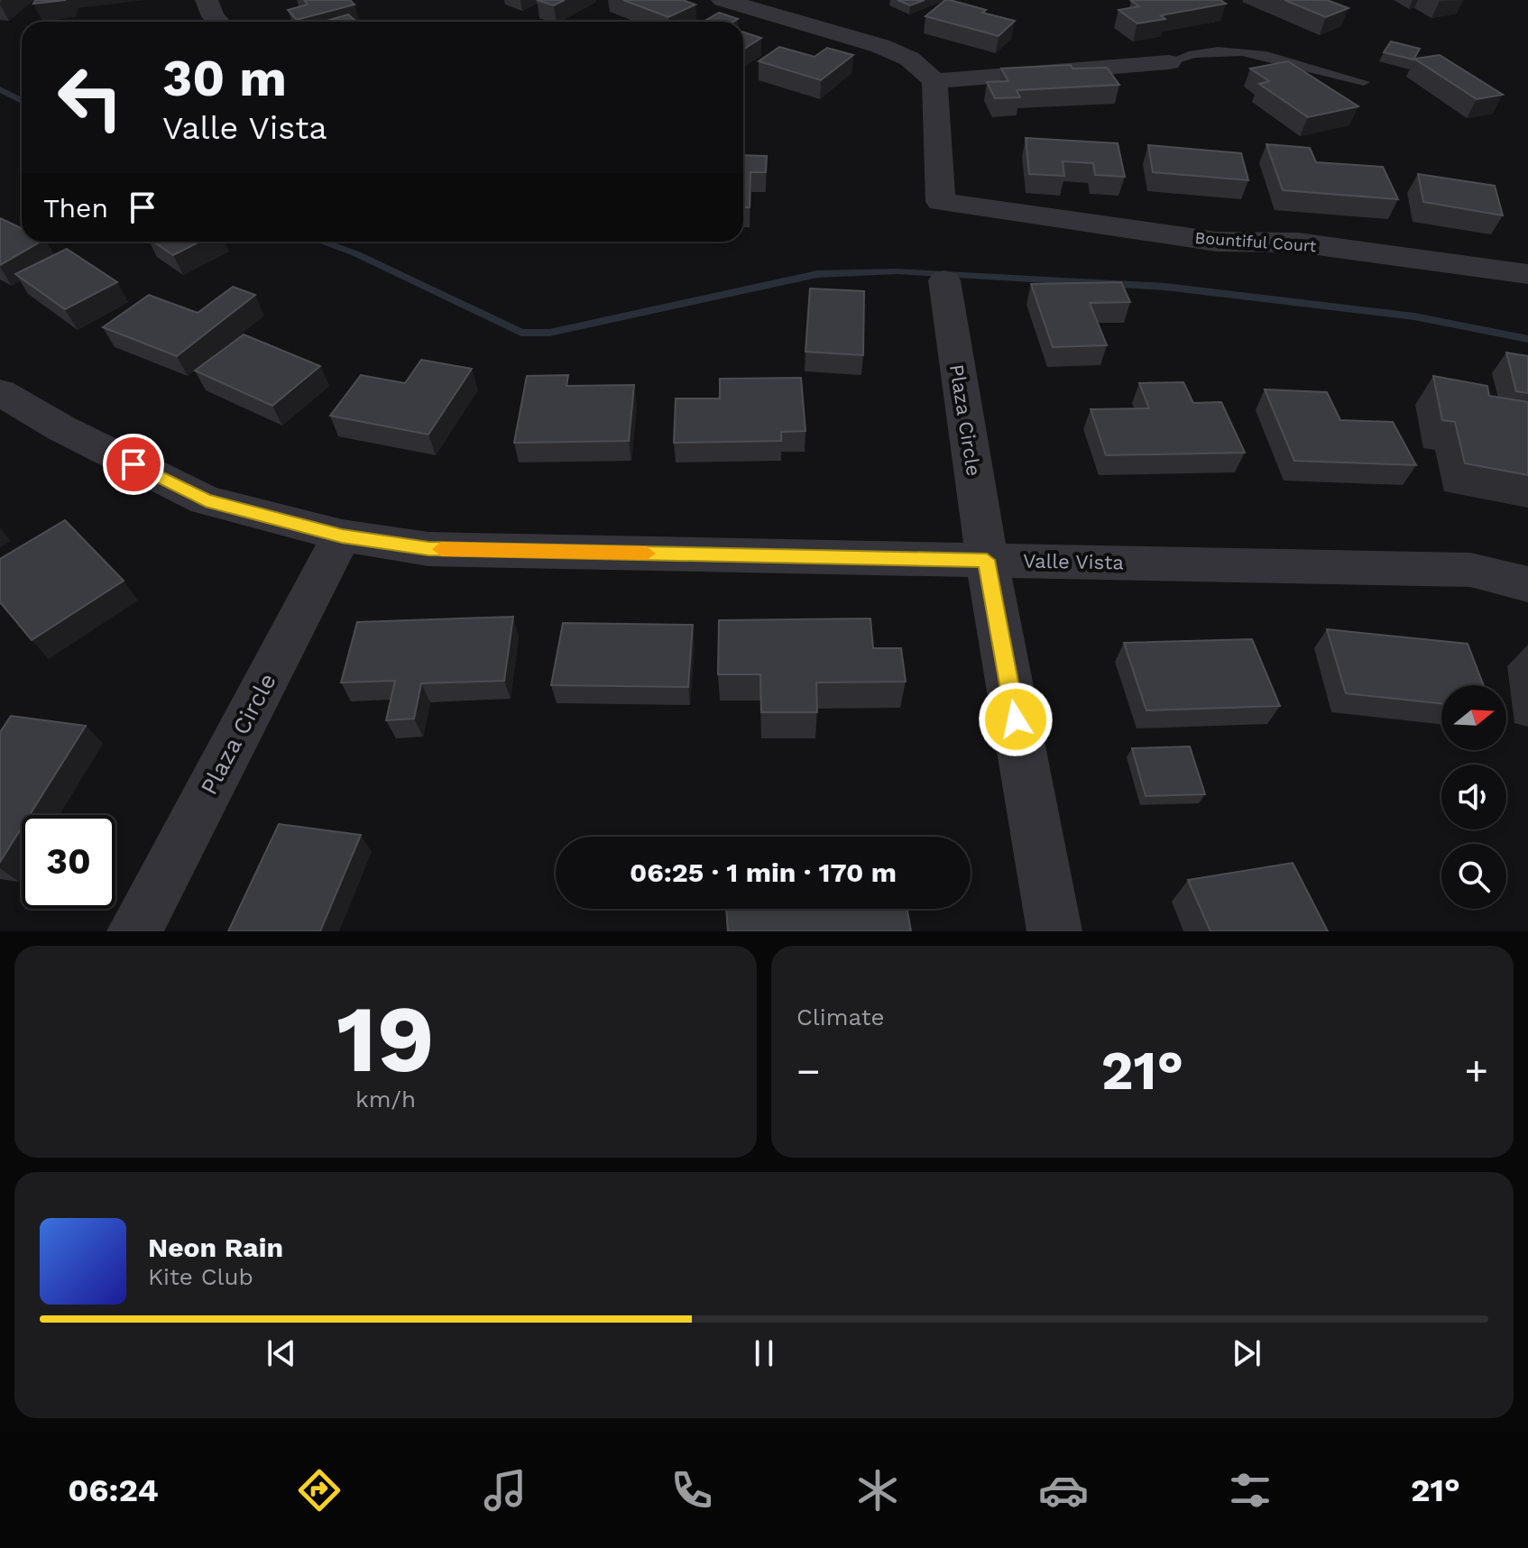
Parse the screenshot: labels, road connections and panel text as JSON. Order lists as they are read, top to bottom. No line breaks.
{"streets":{"street":["Bountiful Court","Plaza Circle","Valle Vista"]},"crossings":[["Plaza Circle","Valle Vista"]],"north":"right","page":{"turn":["30 m","Valle Vista"],"then":"Then","limit":"30","trip":"06:25 · 1 min · 170 m","tile":[["19","km/h"],"Climate"],"heat":["−","21°","+"],"song":["Neon Rain","Kite Club"],"tabs":["06:24","21°"]}}
